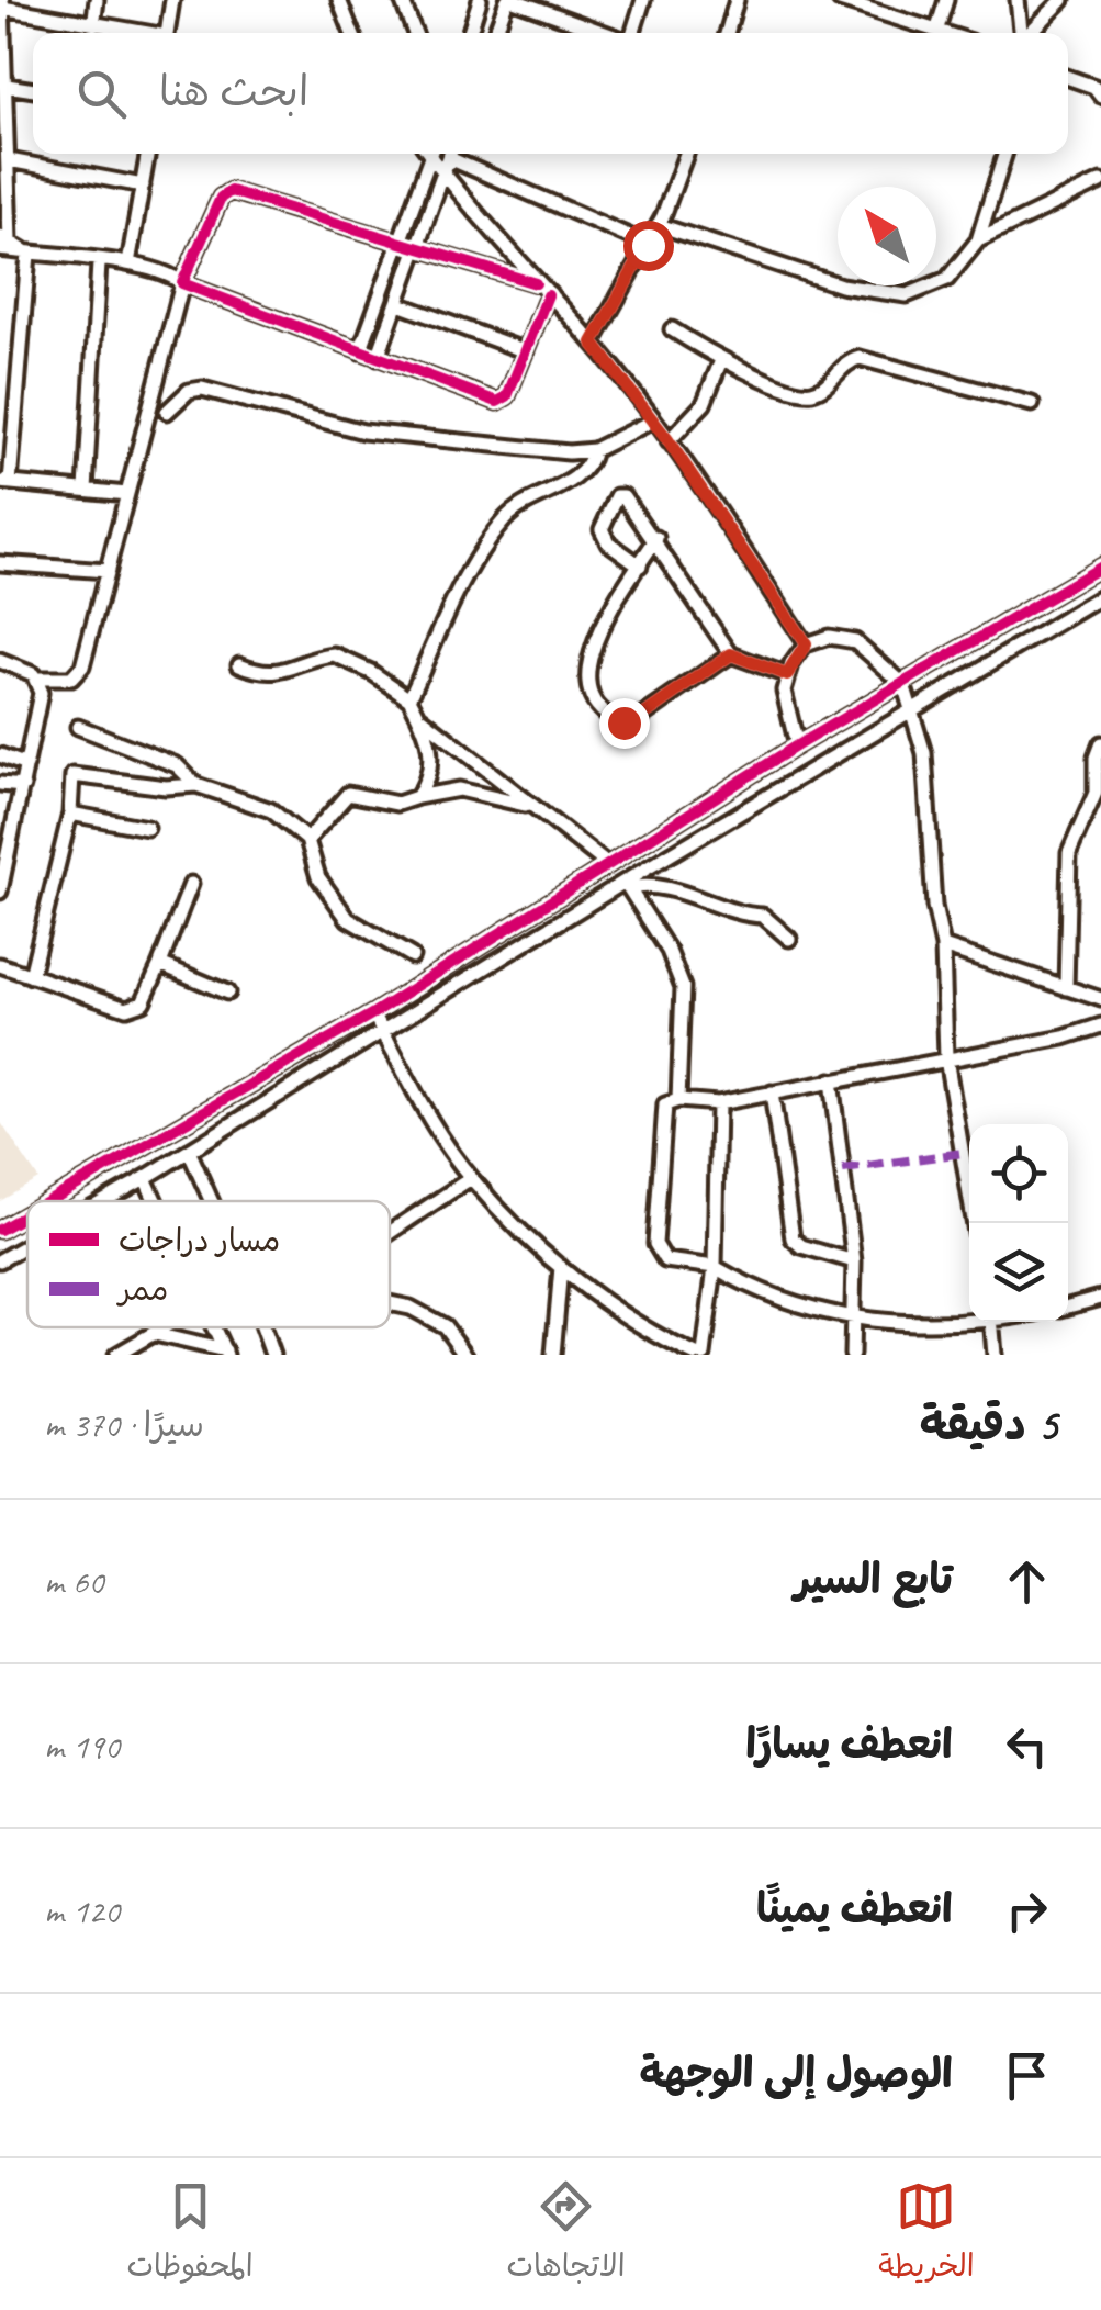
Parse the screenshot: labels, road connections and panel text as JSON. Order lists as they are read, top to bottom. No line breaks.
{"legend":["مسار دراجات","ممر"],"north":"top left","page":{"search":"ابحث هنا","heading":["5 دقيقة","سيرًا · 370 m"],"list":[["تابع السير","60 m"],["انعطف يسارًا","190 m"],["انعطف يمينًا","120 m"],"الوصول إلى الوجهة"],"nav":["الخريطة","الاتجاهات","المحفوظات"]}}
